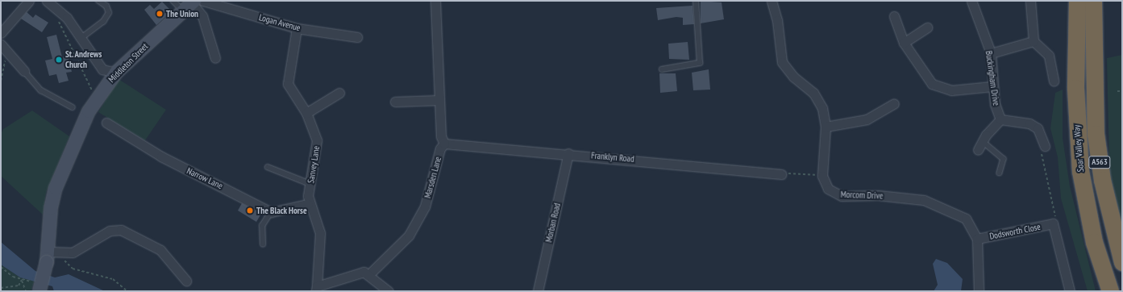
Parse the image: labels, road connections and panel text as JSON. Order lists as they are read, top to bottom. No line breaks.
{"streets":{"highway":["Soar Valley Way","A563"],"street":["Logan Avenue","Middleton Street","Buckingham Drive","Franklyn Road","Sanvey Lane","Marsden Lane","Narrow Lane","Morcom Drive","Morban Road","Dodsworth Close"]},"crossings":[["Logan Avenue","Middleton Street"],["Logan Avenue","Sanvey Lane"],["Franklyn Road","Marsden Lane"],["Franklyn Road","Morban Road"],["Morcom Drive","Dodsworth Close"]],"places":["The Union","St. Andrews Church","The Black Horse"]}
